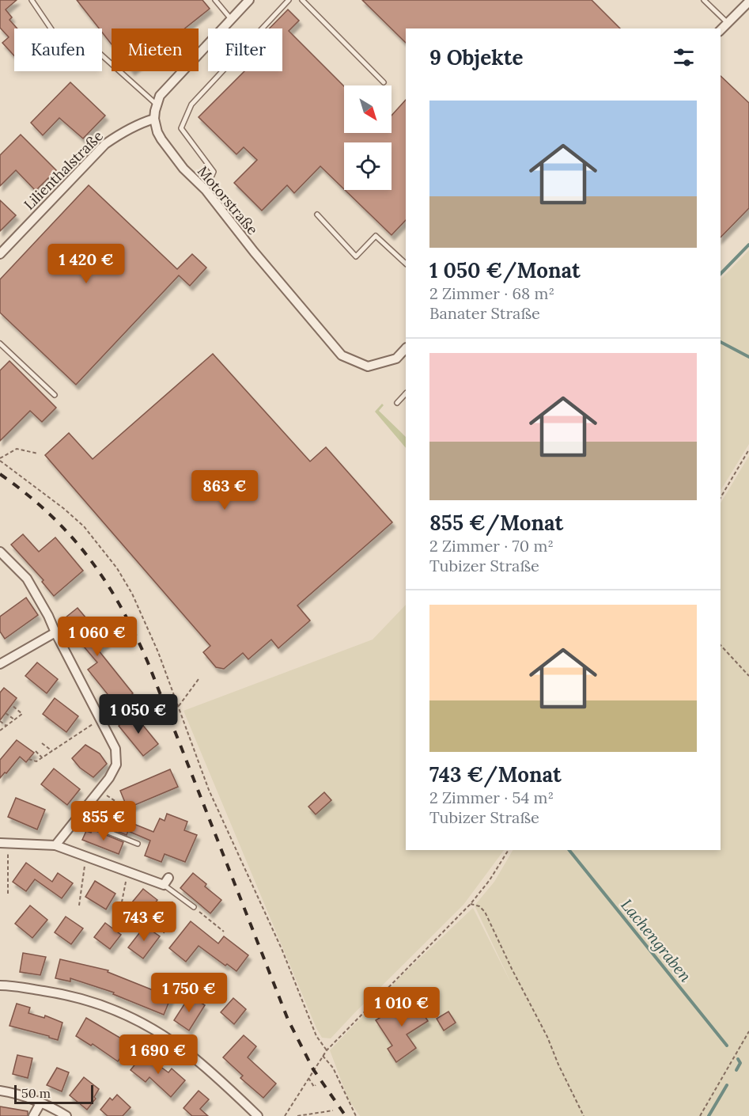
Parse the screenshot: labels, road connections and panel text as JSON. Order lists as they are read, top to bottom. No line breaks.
{"streets":{"street":["Lilienthalstraße","Motorstraße"]},"crossings":[["Lilienthalstraße","Motorstraße"]],"water":["Lachengraben"],"scale_bar":"50 m","north":"bottom right","page":{"chip":["Kaufen","Mieten","Filter"],"heading":"9 Objekte","list":[{"name":"1 050 €/Monat","note":"2 Zimmer · 68 m² · Banater Straße"},{"name":"855 €/Monat","note":"2 Zimmer · 70 m² · Tubizer Straße"},{"name":"743 €/Monat","note":"2 Zimmer · 54 m² · Tubizer Straße"}],"price":["1 420 €","863 €","1 060 €","1 050 €","855 €","743 €","1 750 €","1 010 €","1 690 €"],"scale":"50 m"}}
